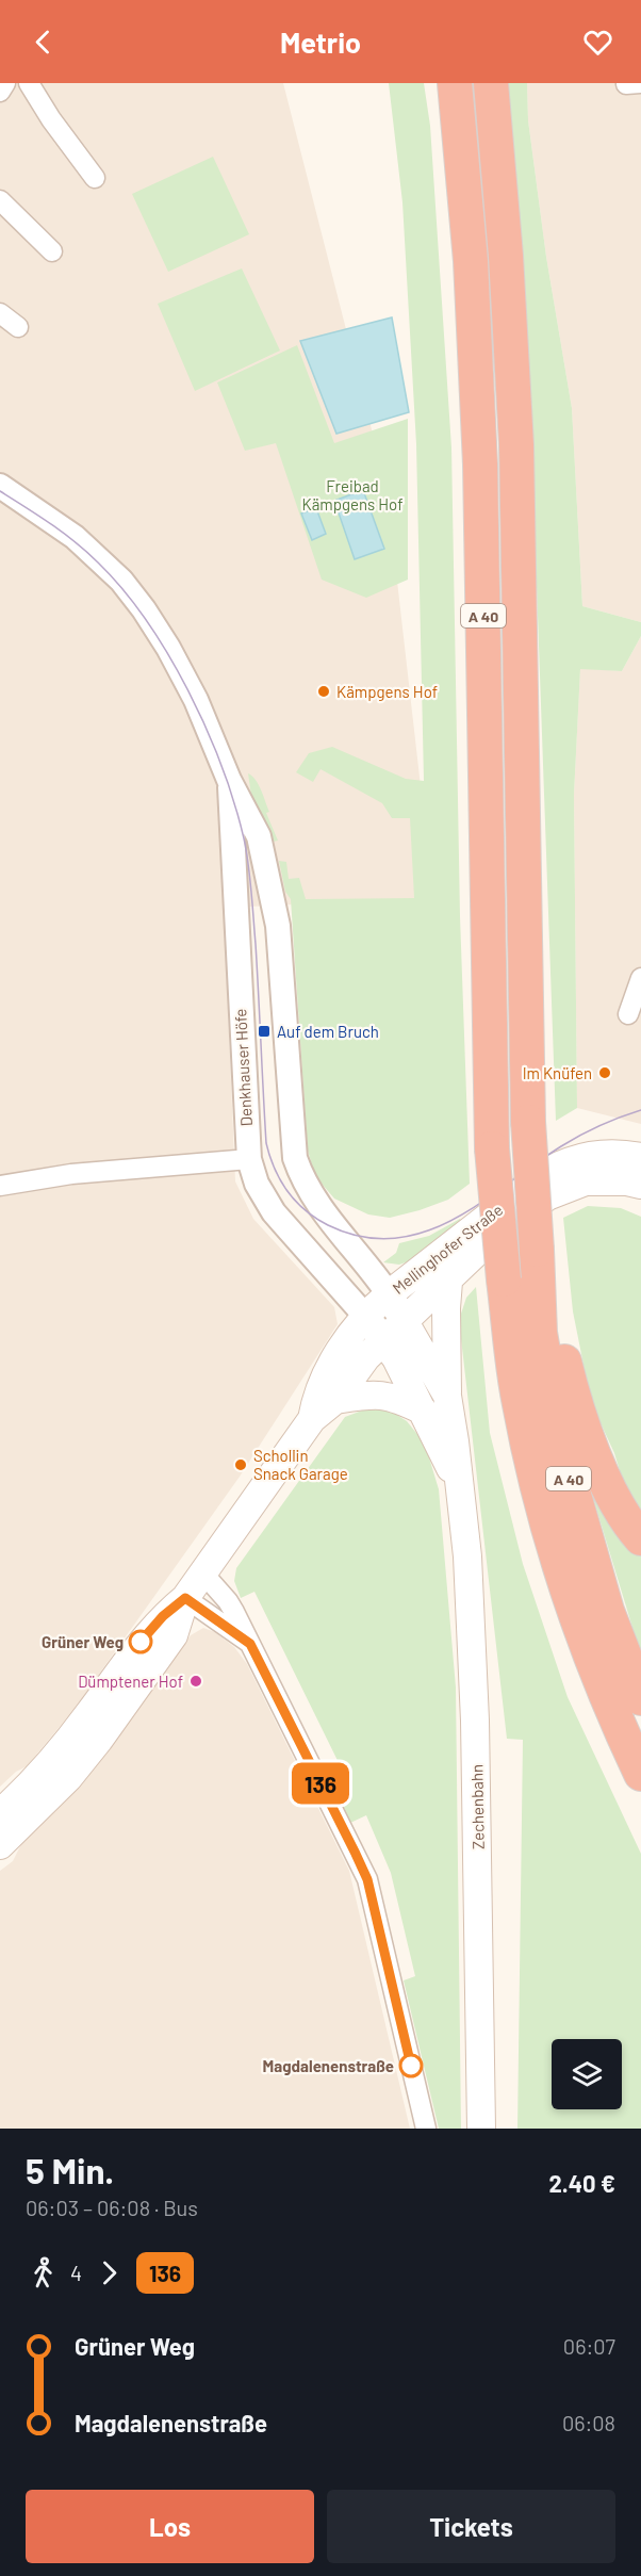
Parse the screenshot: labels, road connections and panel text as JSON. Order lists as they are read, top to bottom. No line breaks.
{"streets":{"highway":["A 40"],"main road":["Mellinghofer Straße","Zechenbahn"],"street":["Denkhauser Höfe"]},"crossings":[["Denkhauser Höfe","Mellinghofer Straße"],["Denkhauser Höfe","Zechenbahn"],["Mellinghofer Straße","Zechenbahn"]],"parks":["Freibad Kämpgens Hof"],"places":{"other":["Kämpgens Hof","Im Knüfen","Schollin Snack Garage","Grüner Weg","Dümptener Hof","Magdalenenstraße"],"transit":["Auf dem Bruch"]},"lines":["bus line 136"],"page":{"header":"Metrio","on_map":"136","heading":["5 Min.","06:03 – 06:08 · Bus","2.40 €"],"legs":["4","136"],"list":[{"name":"Grüner Weg","value":"06:07"},{"name":"Magdalenenstraße","value":"06:08"}],"buttons":["Los","Tickets"]}}
